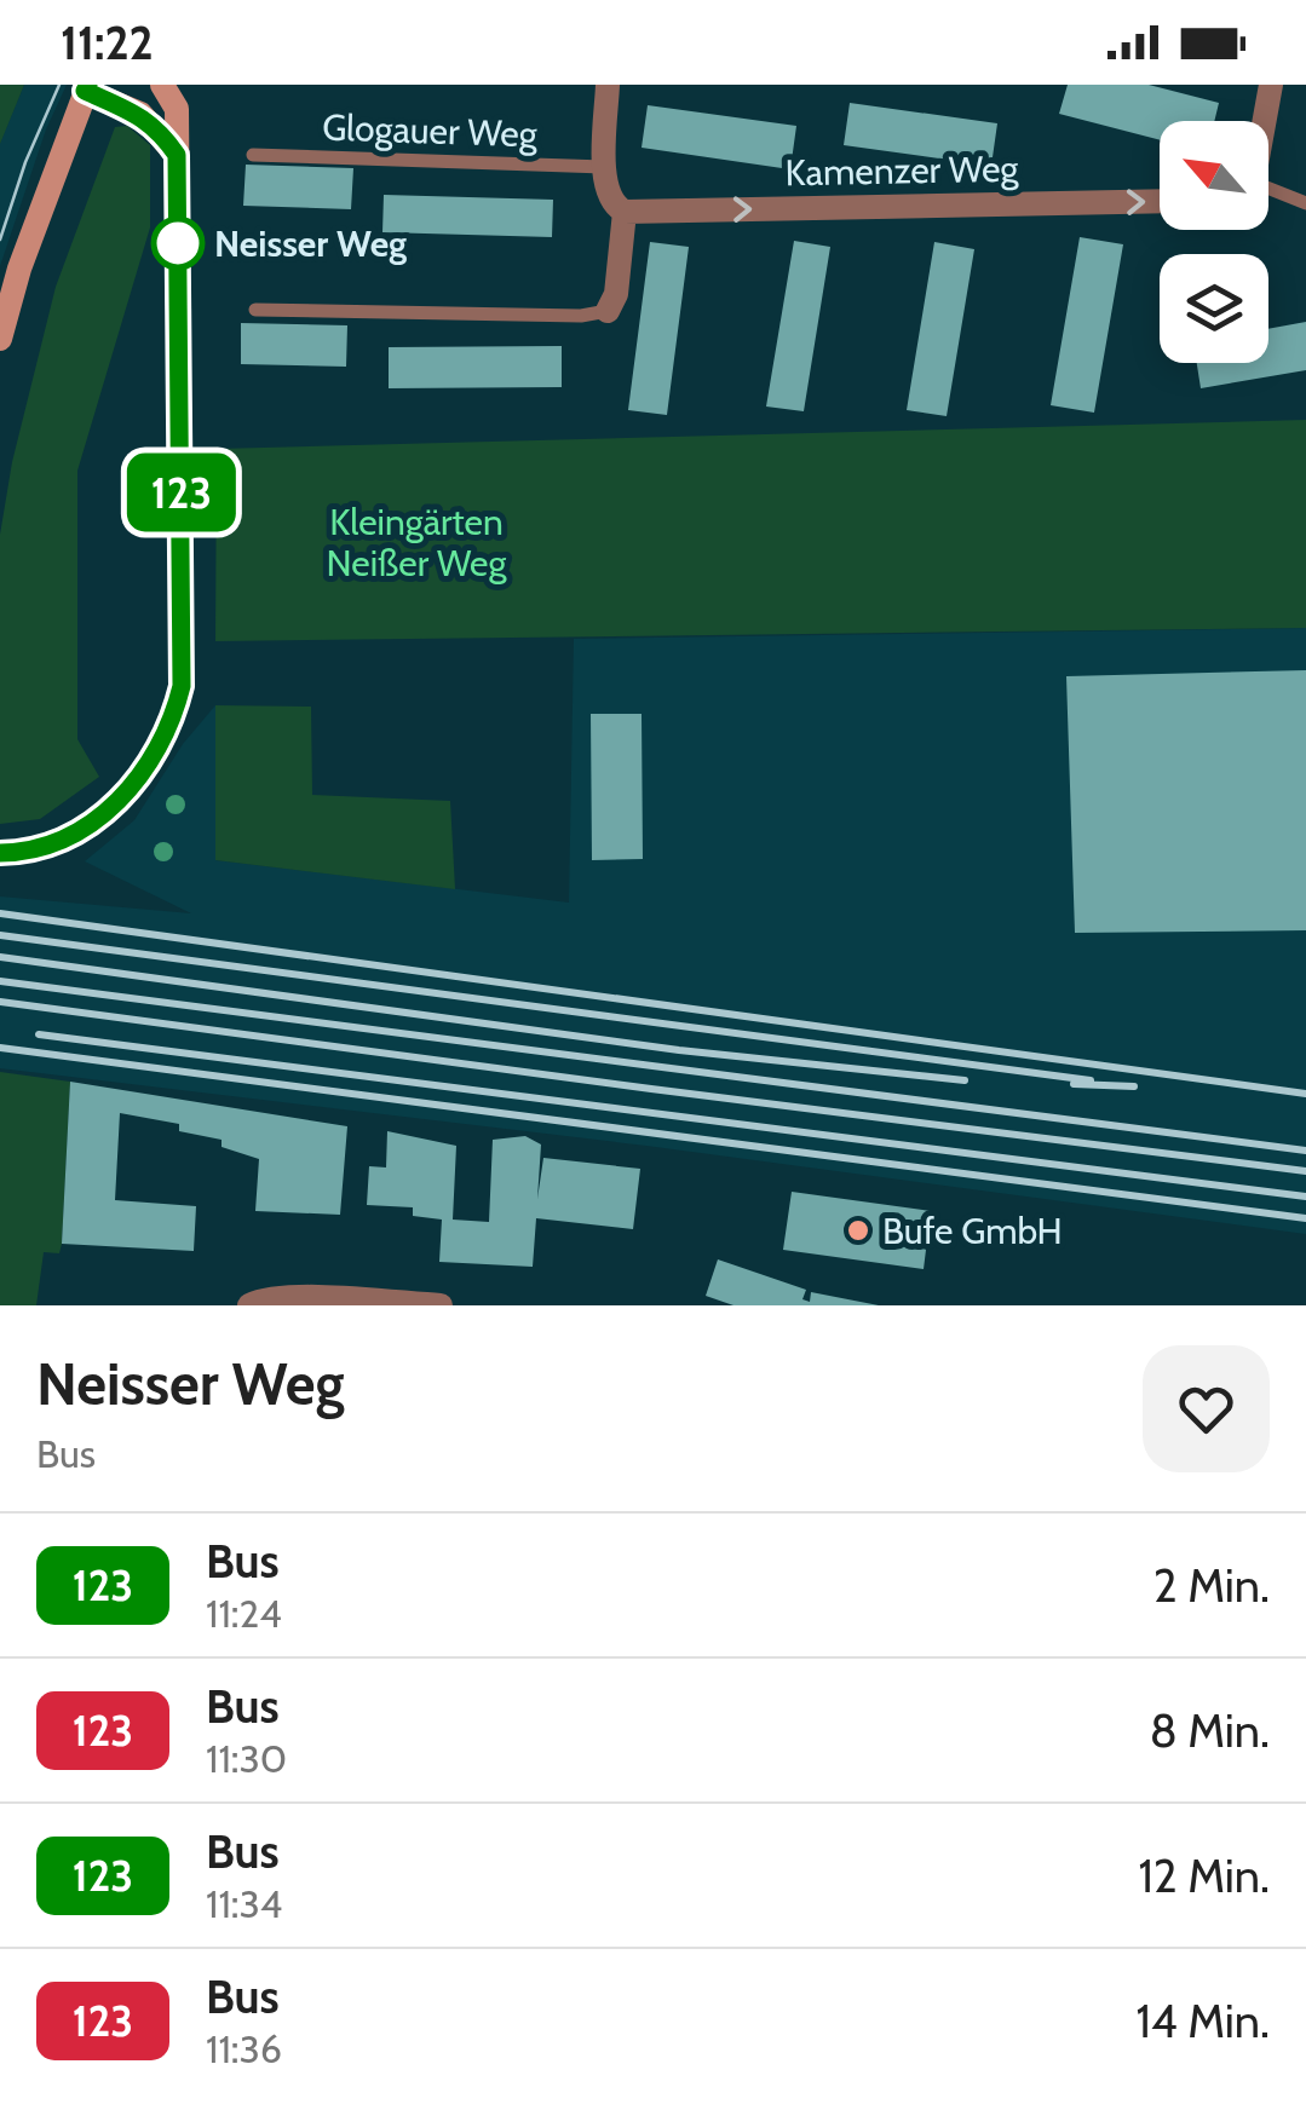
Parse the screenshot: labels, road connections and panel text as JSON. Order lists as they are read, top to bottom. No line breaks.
{"streets":{"street":["Kamenzer Weg"],"lane":["Glogauer Weg"]},"one_way":["Kamenzer Weg"],"parks":["Kleingärten Neißer Weg"],"places":["Neisser Weg","Bufe GmbH"],"lines":["bus line 123"],"north":"top left","page":{"status":"11:22","on_map":"123","heading":["Neisser Weg","Bus"],"list":[{"mark":"123","name":"Bus","note":"11:24","value":"2 Min."},{"mark":"123","name":"Bus","note":"11:30","value":"8 Min."},{"mark":"123","name":"Bus","note":"11:34","value":"12 Min."},{"mark":"123","name":"Bus","note":"11:36","value":"14 Min."}]}}
